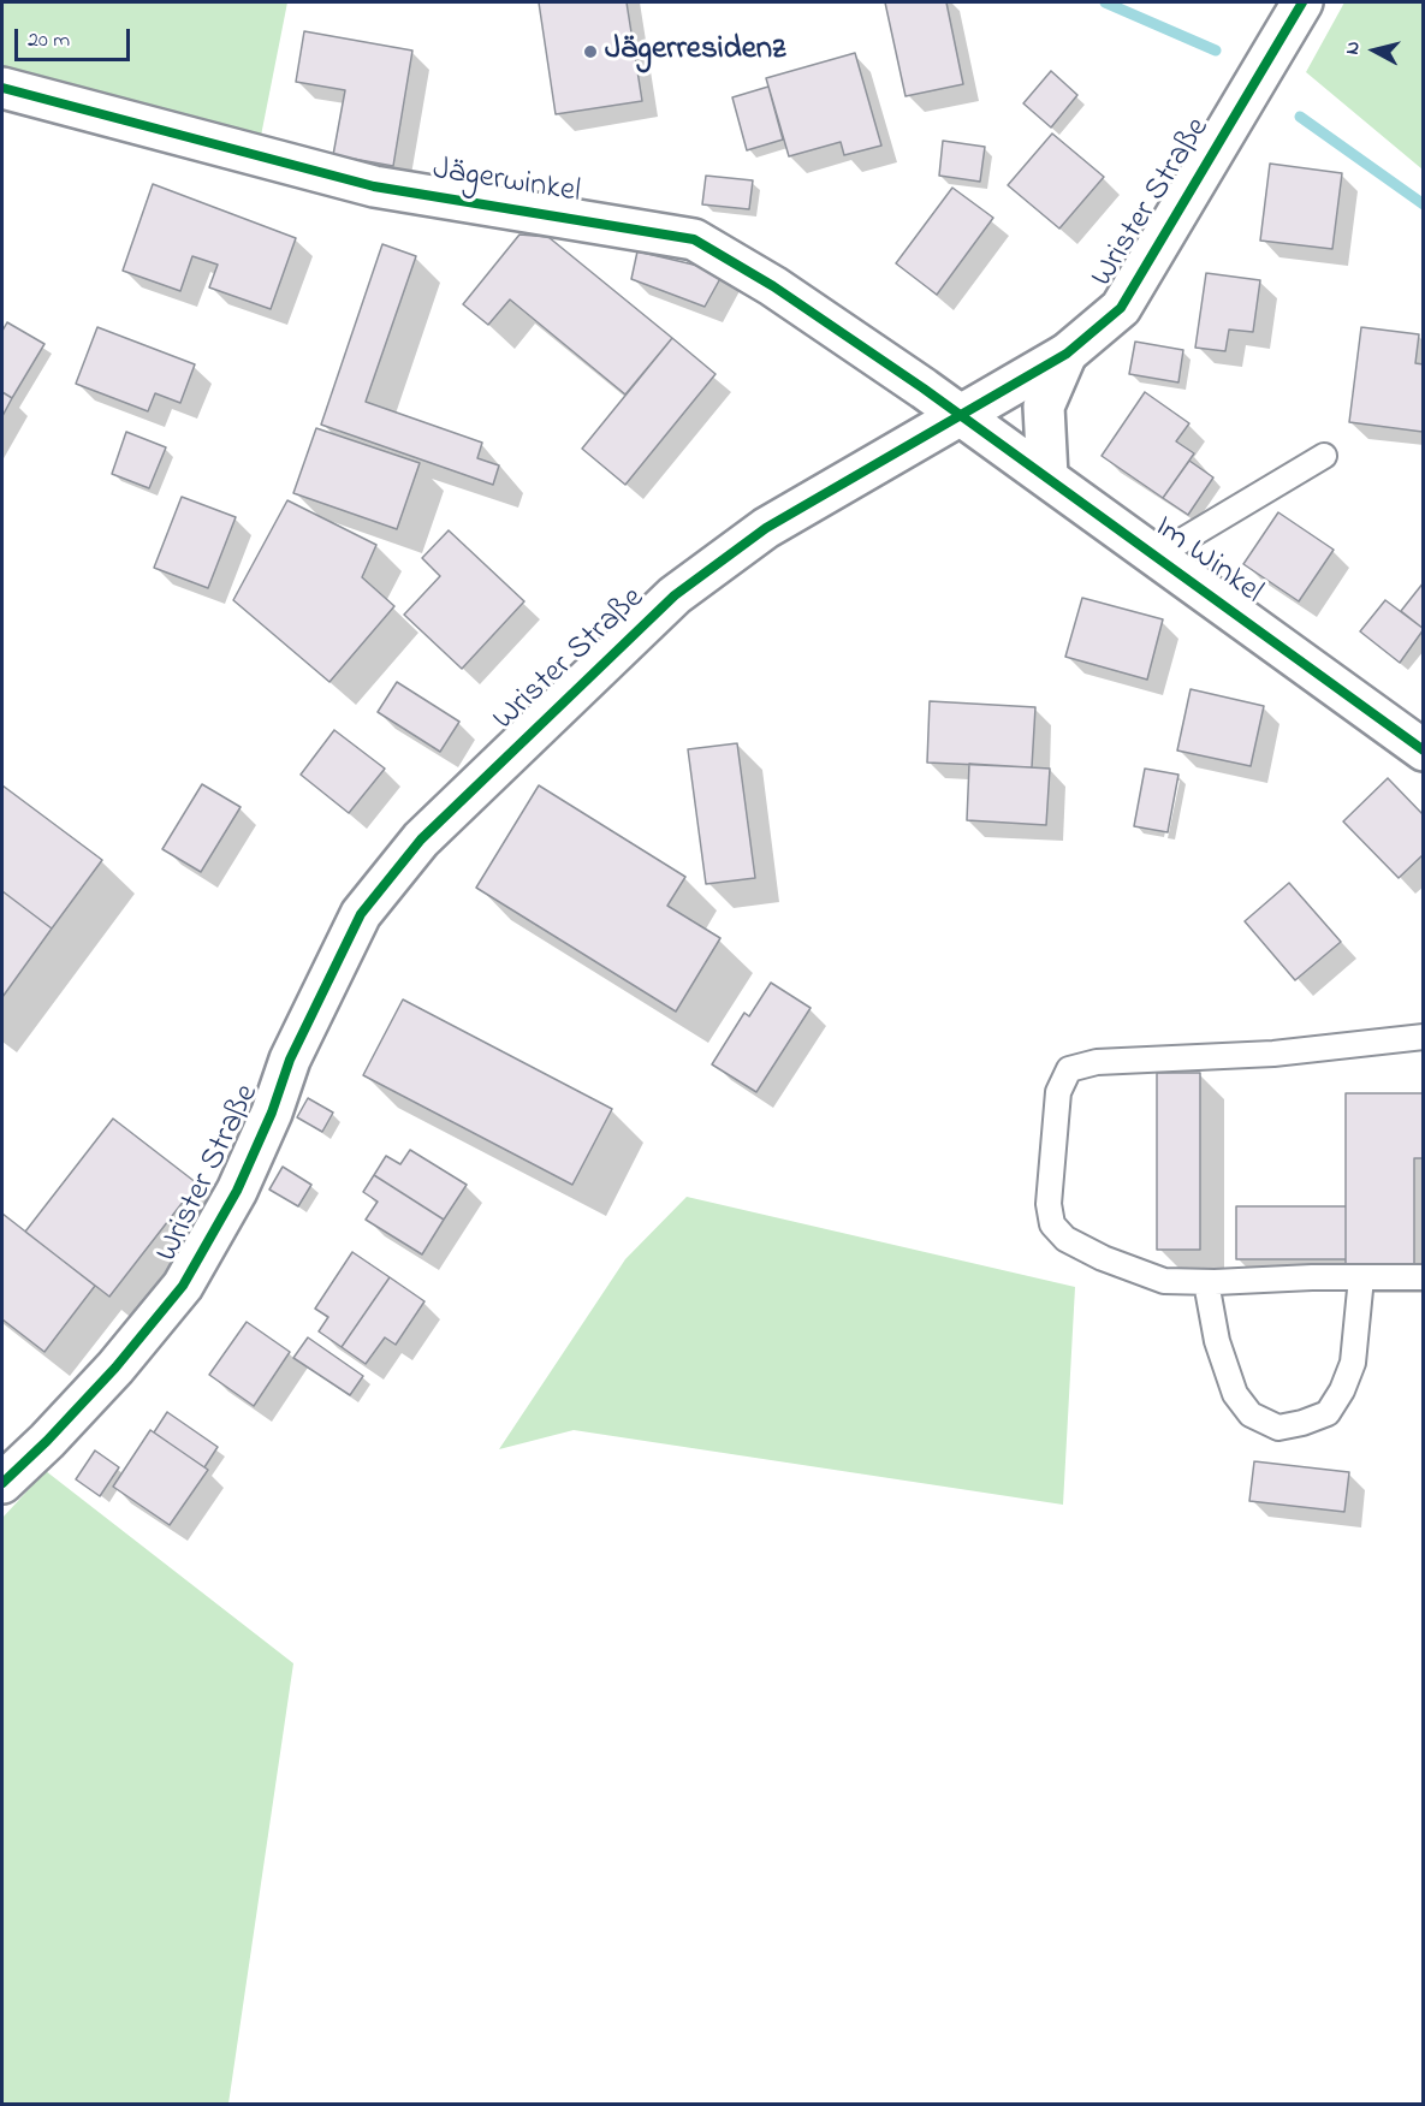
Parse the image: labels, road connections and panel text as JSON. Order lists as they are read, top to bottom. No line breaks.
{"streets":{"street":["Jägerwinkel","Wrister Straße","Im Winkel"]},"crossings":[["Jägerwinkel","Wrister Straße"],["Jägerwinkel","Im Winkel"],["Wrister Straße","Im Winkel"]],"places":["Jägerresidenz"],"scale_bar":"20 m","north":"left"}
